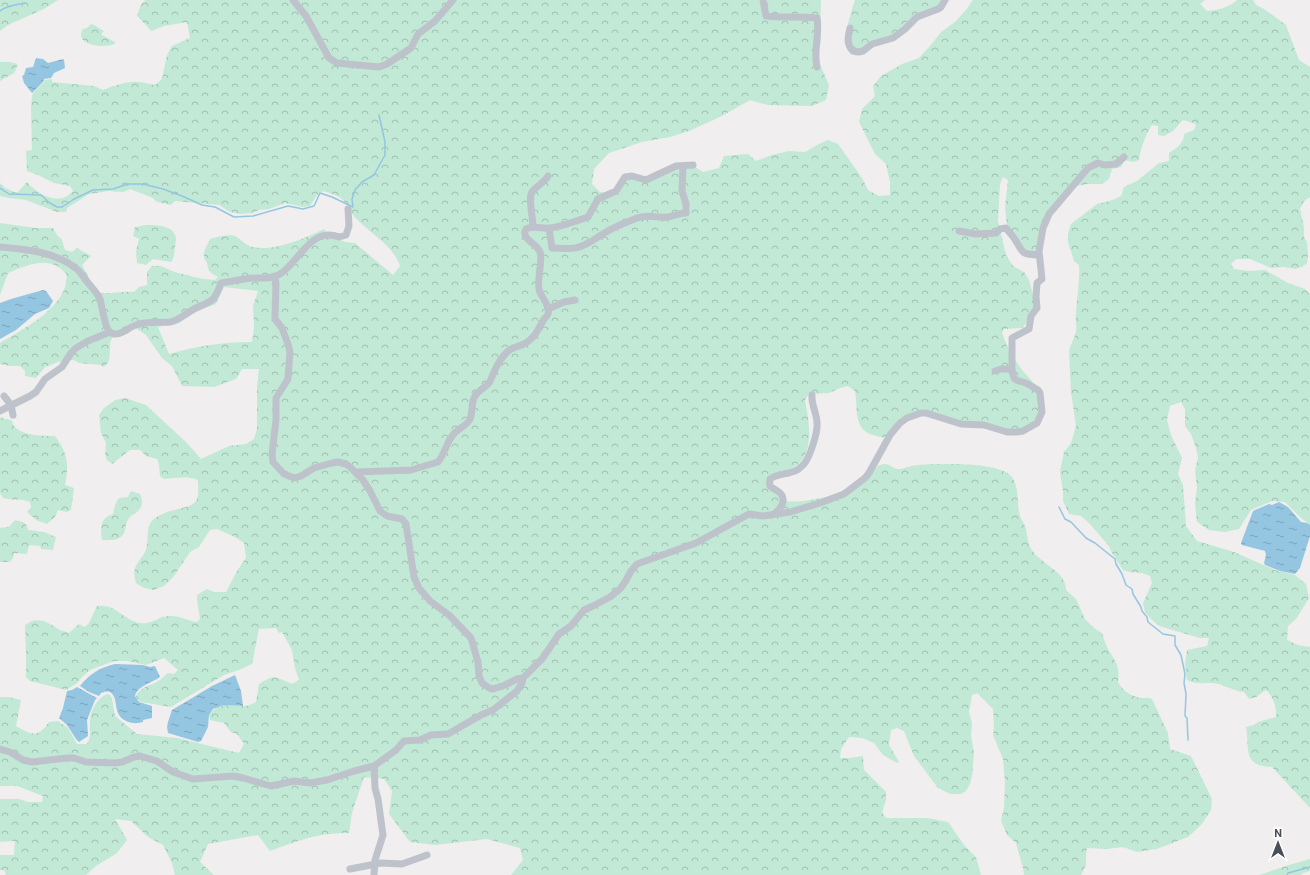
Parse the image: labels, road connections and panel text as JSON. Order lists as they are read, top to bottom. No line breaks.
{"north":"top"}
